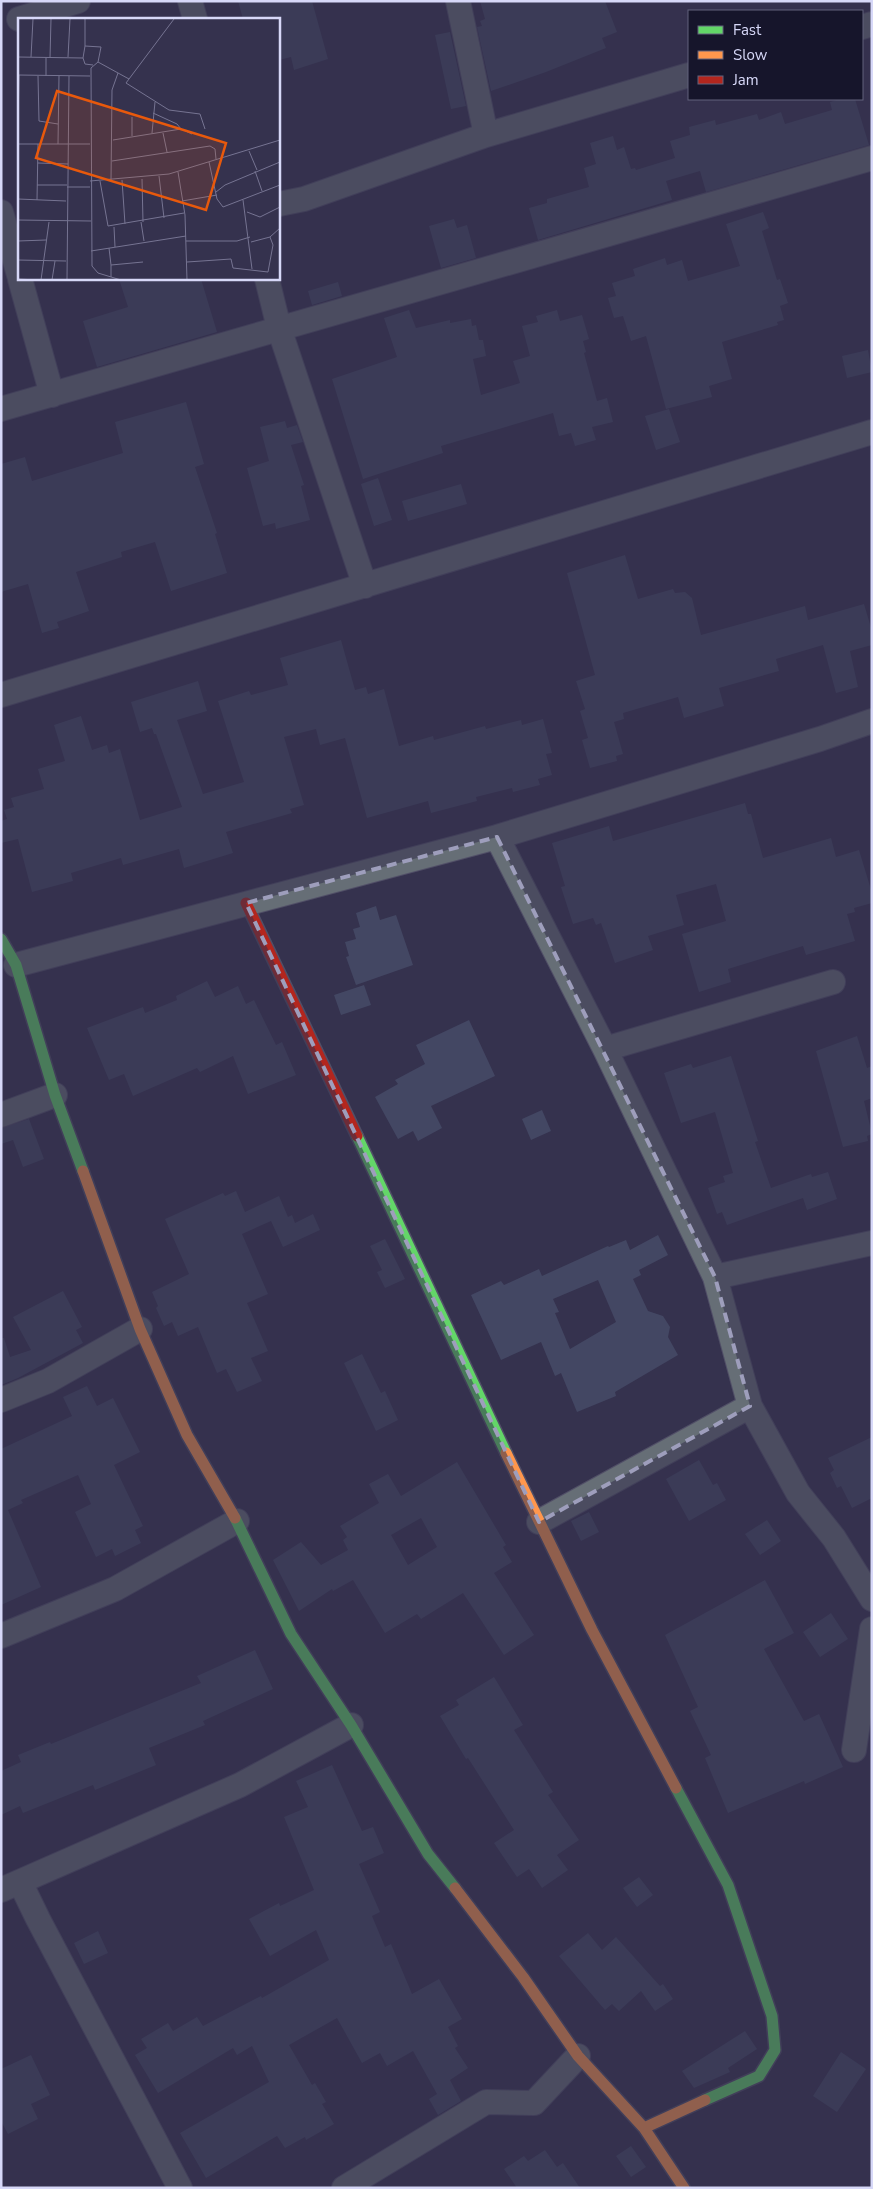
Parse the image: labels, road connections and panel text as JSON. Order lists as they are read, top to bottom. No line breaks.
{"legend":["Fast","Slow","Jam"]}
